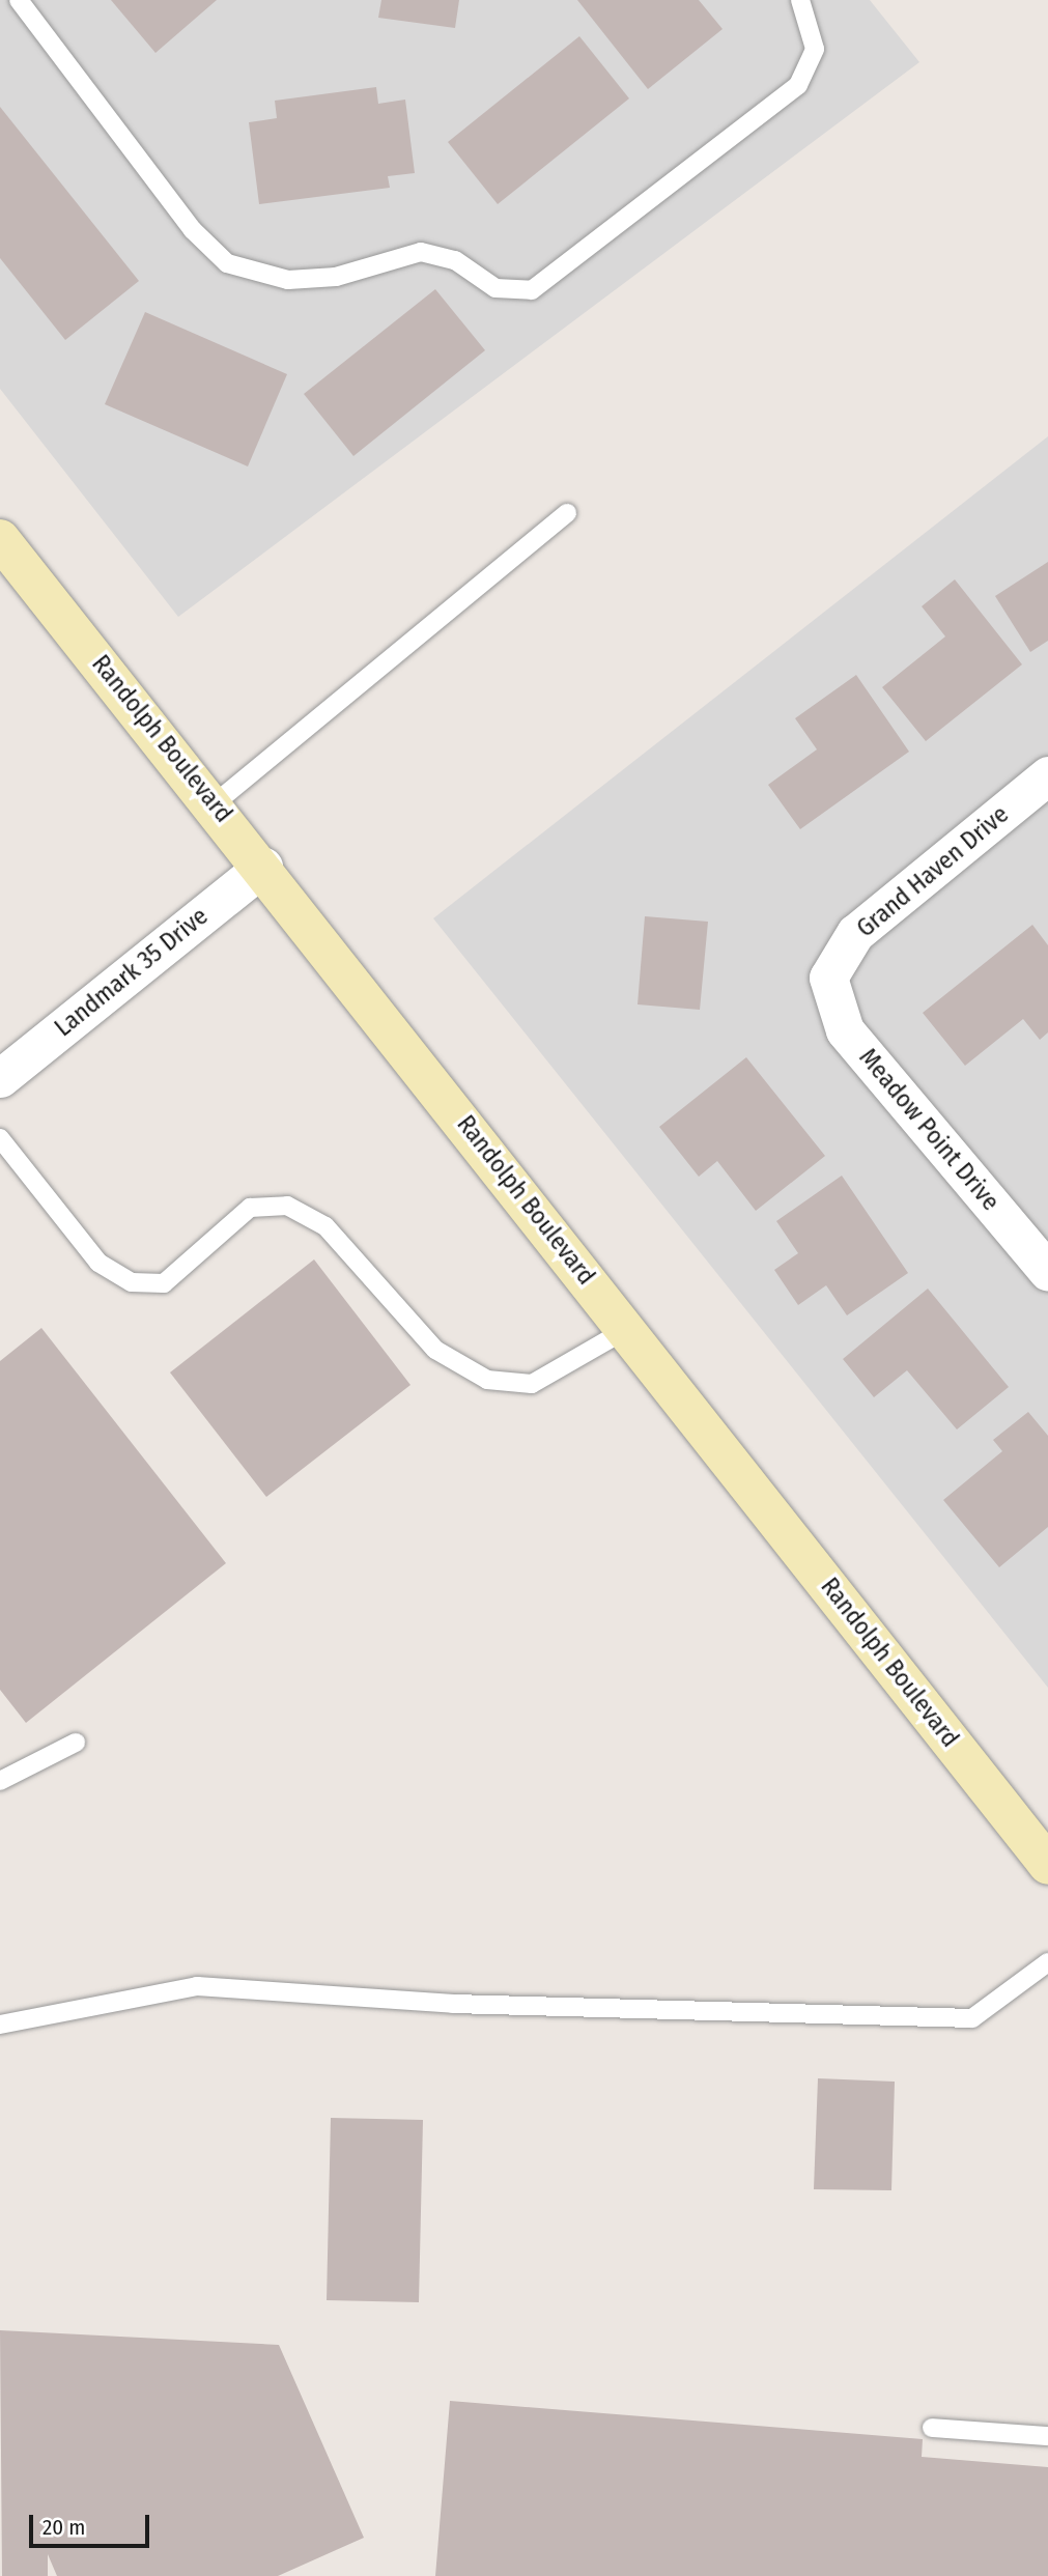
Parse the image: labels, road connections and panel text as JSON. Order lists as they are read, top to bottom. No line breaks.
{"streets":{"main road":["Randolph Boulevard"],"street":["Grand Haven Drive","Landmark 35 Drive","Meadow Point Drive"]},"crossings":[["Randolph Boulevard","Landmark 35 Drive"],["Grand Haven Drive","Meadow Point Drive"]],"scale_bar":"20 m"}
